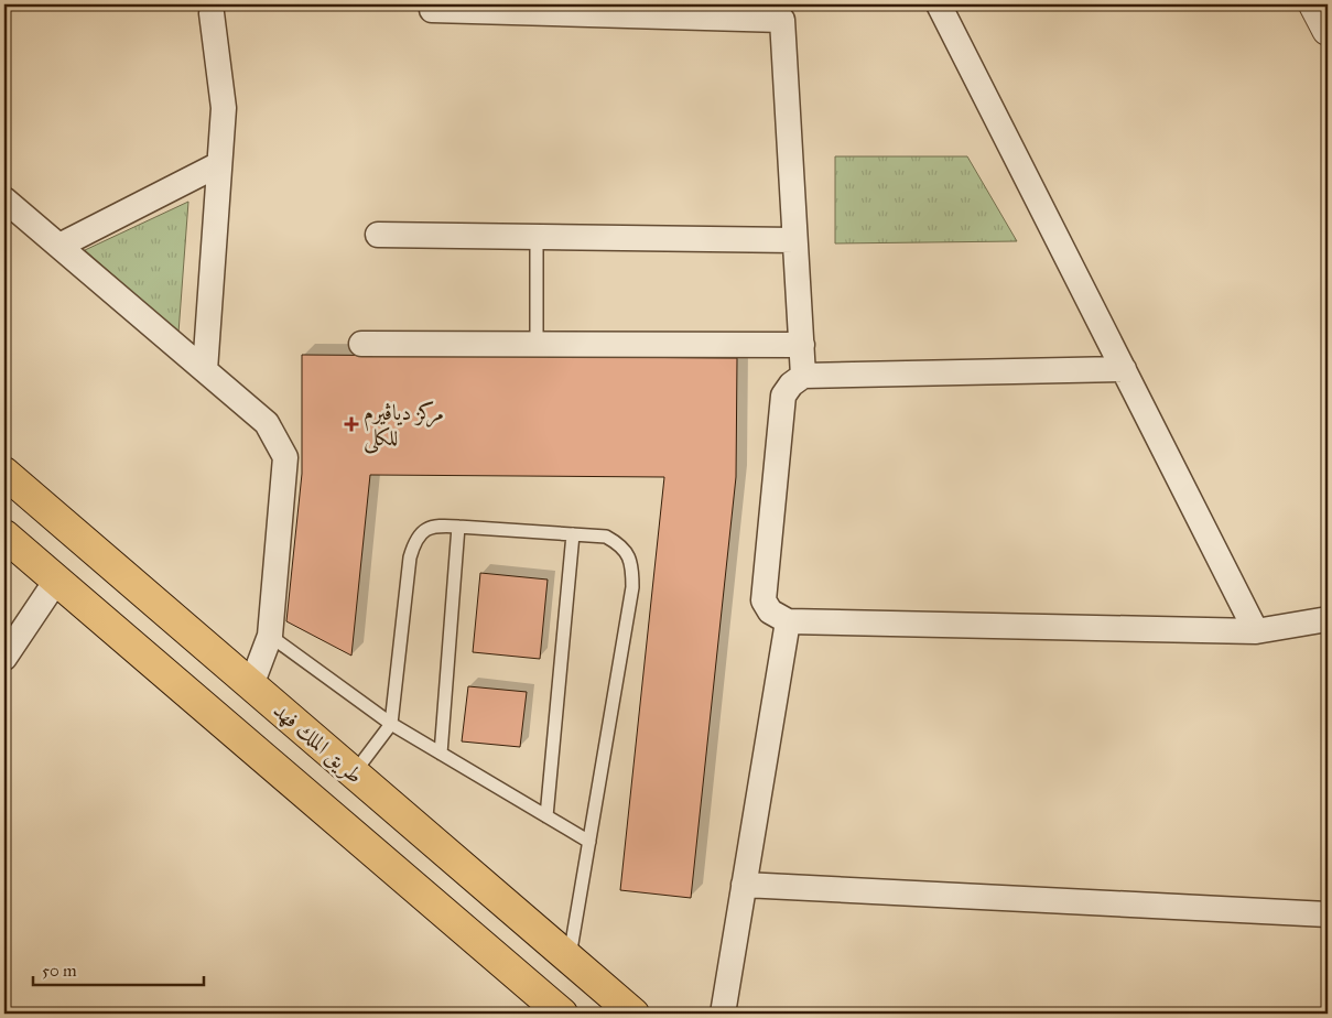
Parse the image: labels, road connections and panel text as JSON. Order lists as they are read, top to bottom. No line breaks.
{"streets":{"highway":["طريق الملك فهد"]},"places":{"health":["مركز دياڤيرم للكلى"]},"scale_bar":"50 m"}
